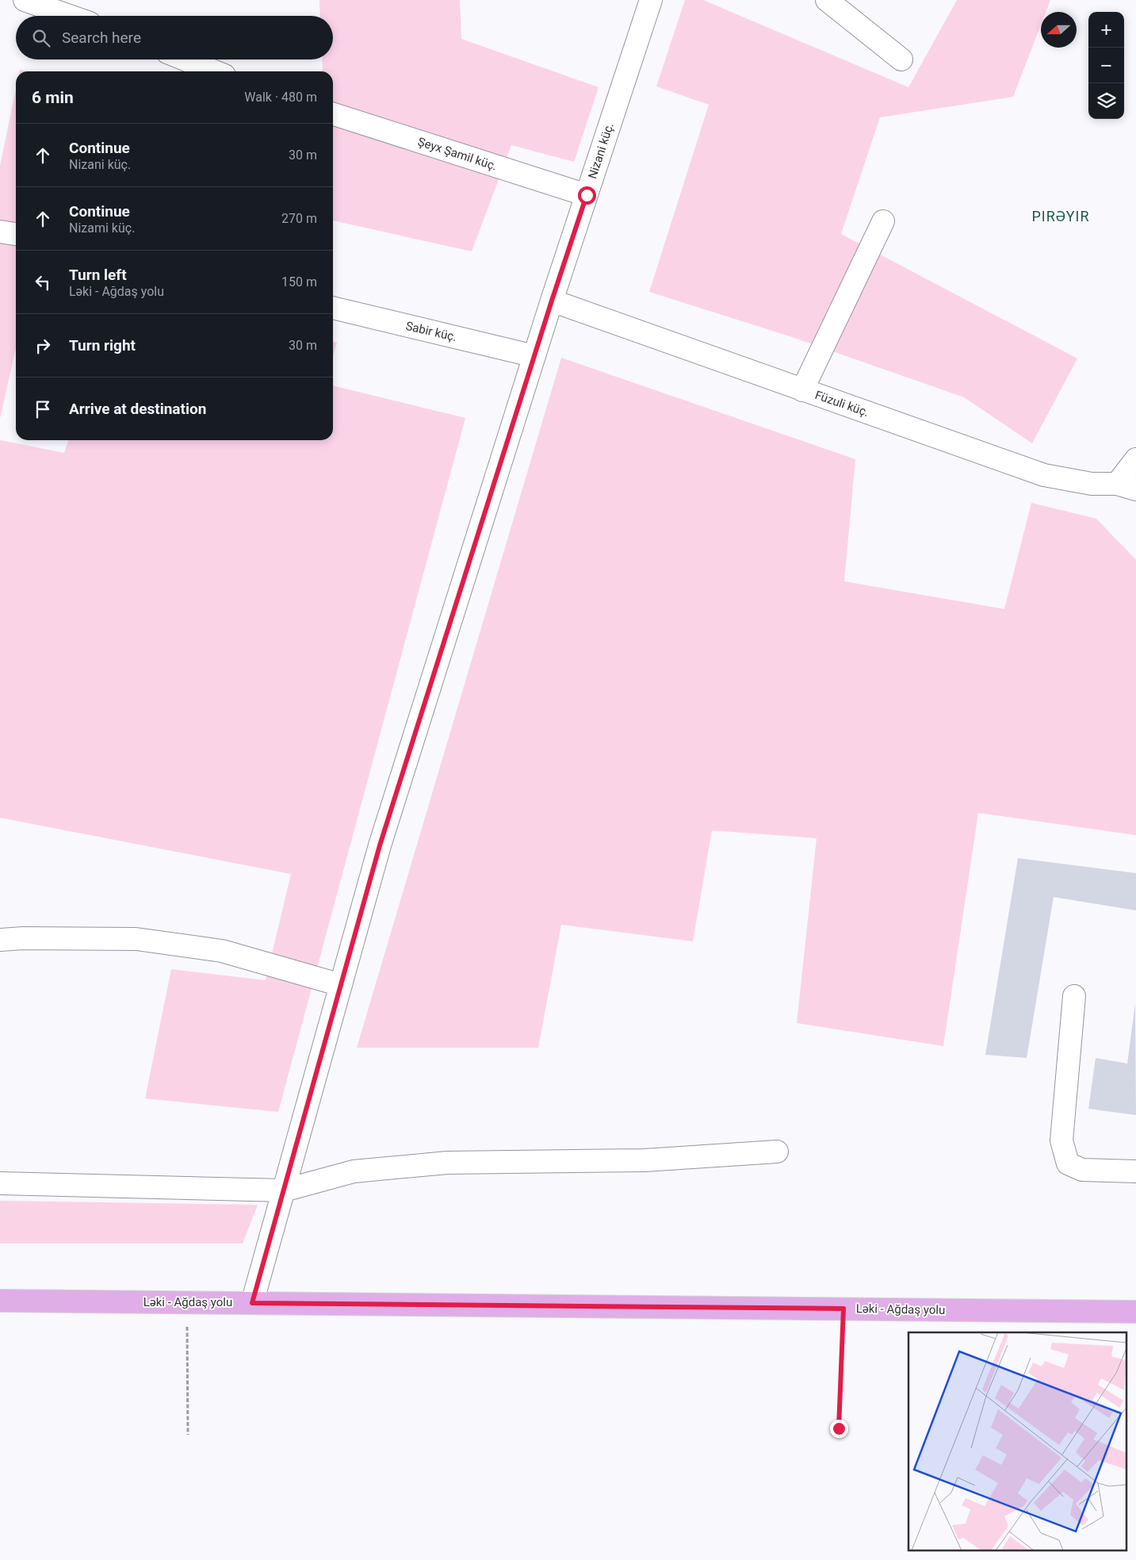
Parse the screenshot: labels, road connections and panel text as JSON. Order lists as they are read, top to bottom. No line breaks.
{"streets":{"main road":["Ləki - Ağdaş yolu"],"street":["Nizani küç.","Şeyx Şamil küç.","Sabir küç.","Füzuli küç."]},"crossings":[["Nizani küç.","Şeyx Şamil küç."],["Nizani küç.","Sabir küç."],["Nizani küç.","Füzuli küç."],["Nizani küç.","Ləki - Ağdaş yolu"]],"districts":["PIRƏYIR"],"north":"left","page":{"map_buttons":["+","−"],"search":"Search here","heading":["6 min","Walk · 480 m"],"list":[["Continue","Nizani küç.","30 m"],["Continue","Nizami küç.","270 m"],["Turn left","Ləki - Ağdaş yolu","150 m"],["Turn right","30 m"],"Arrive at destination"]}}
